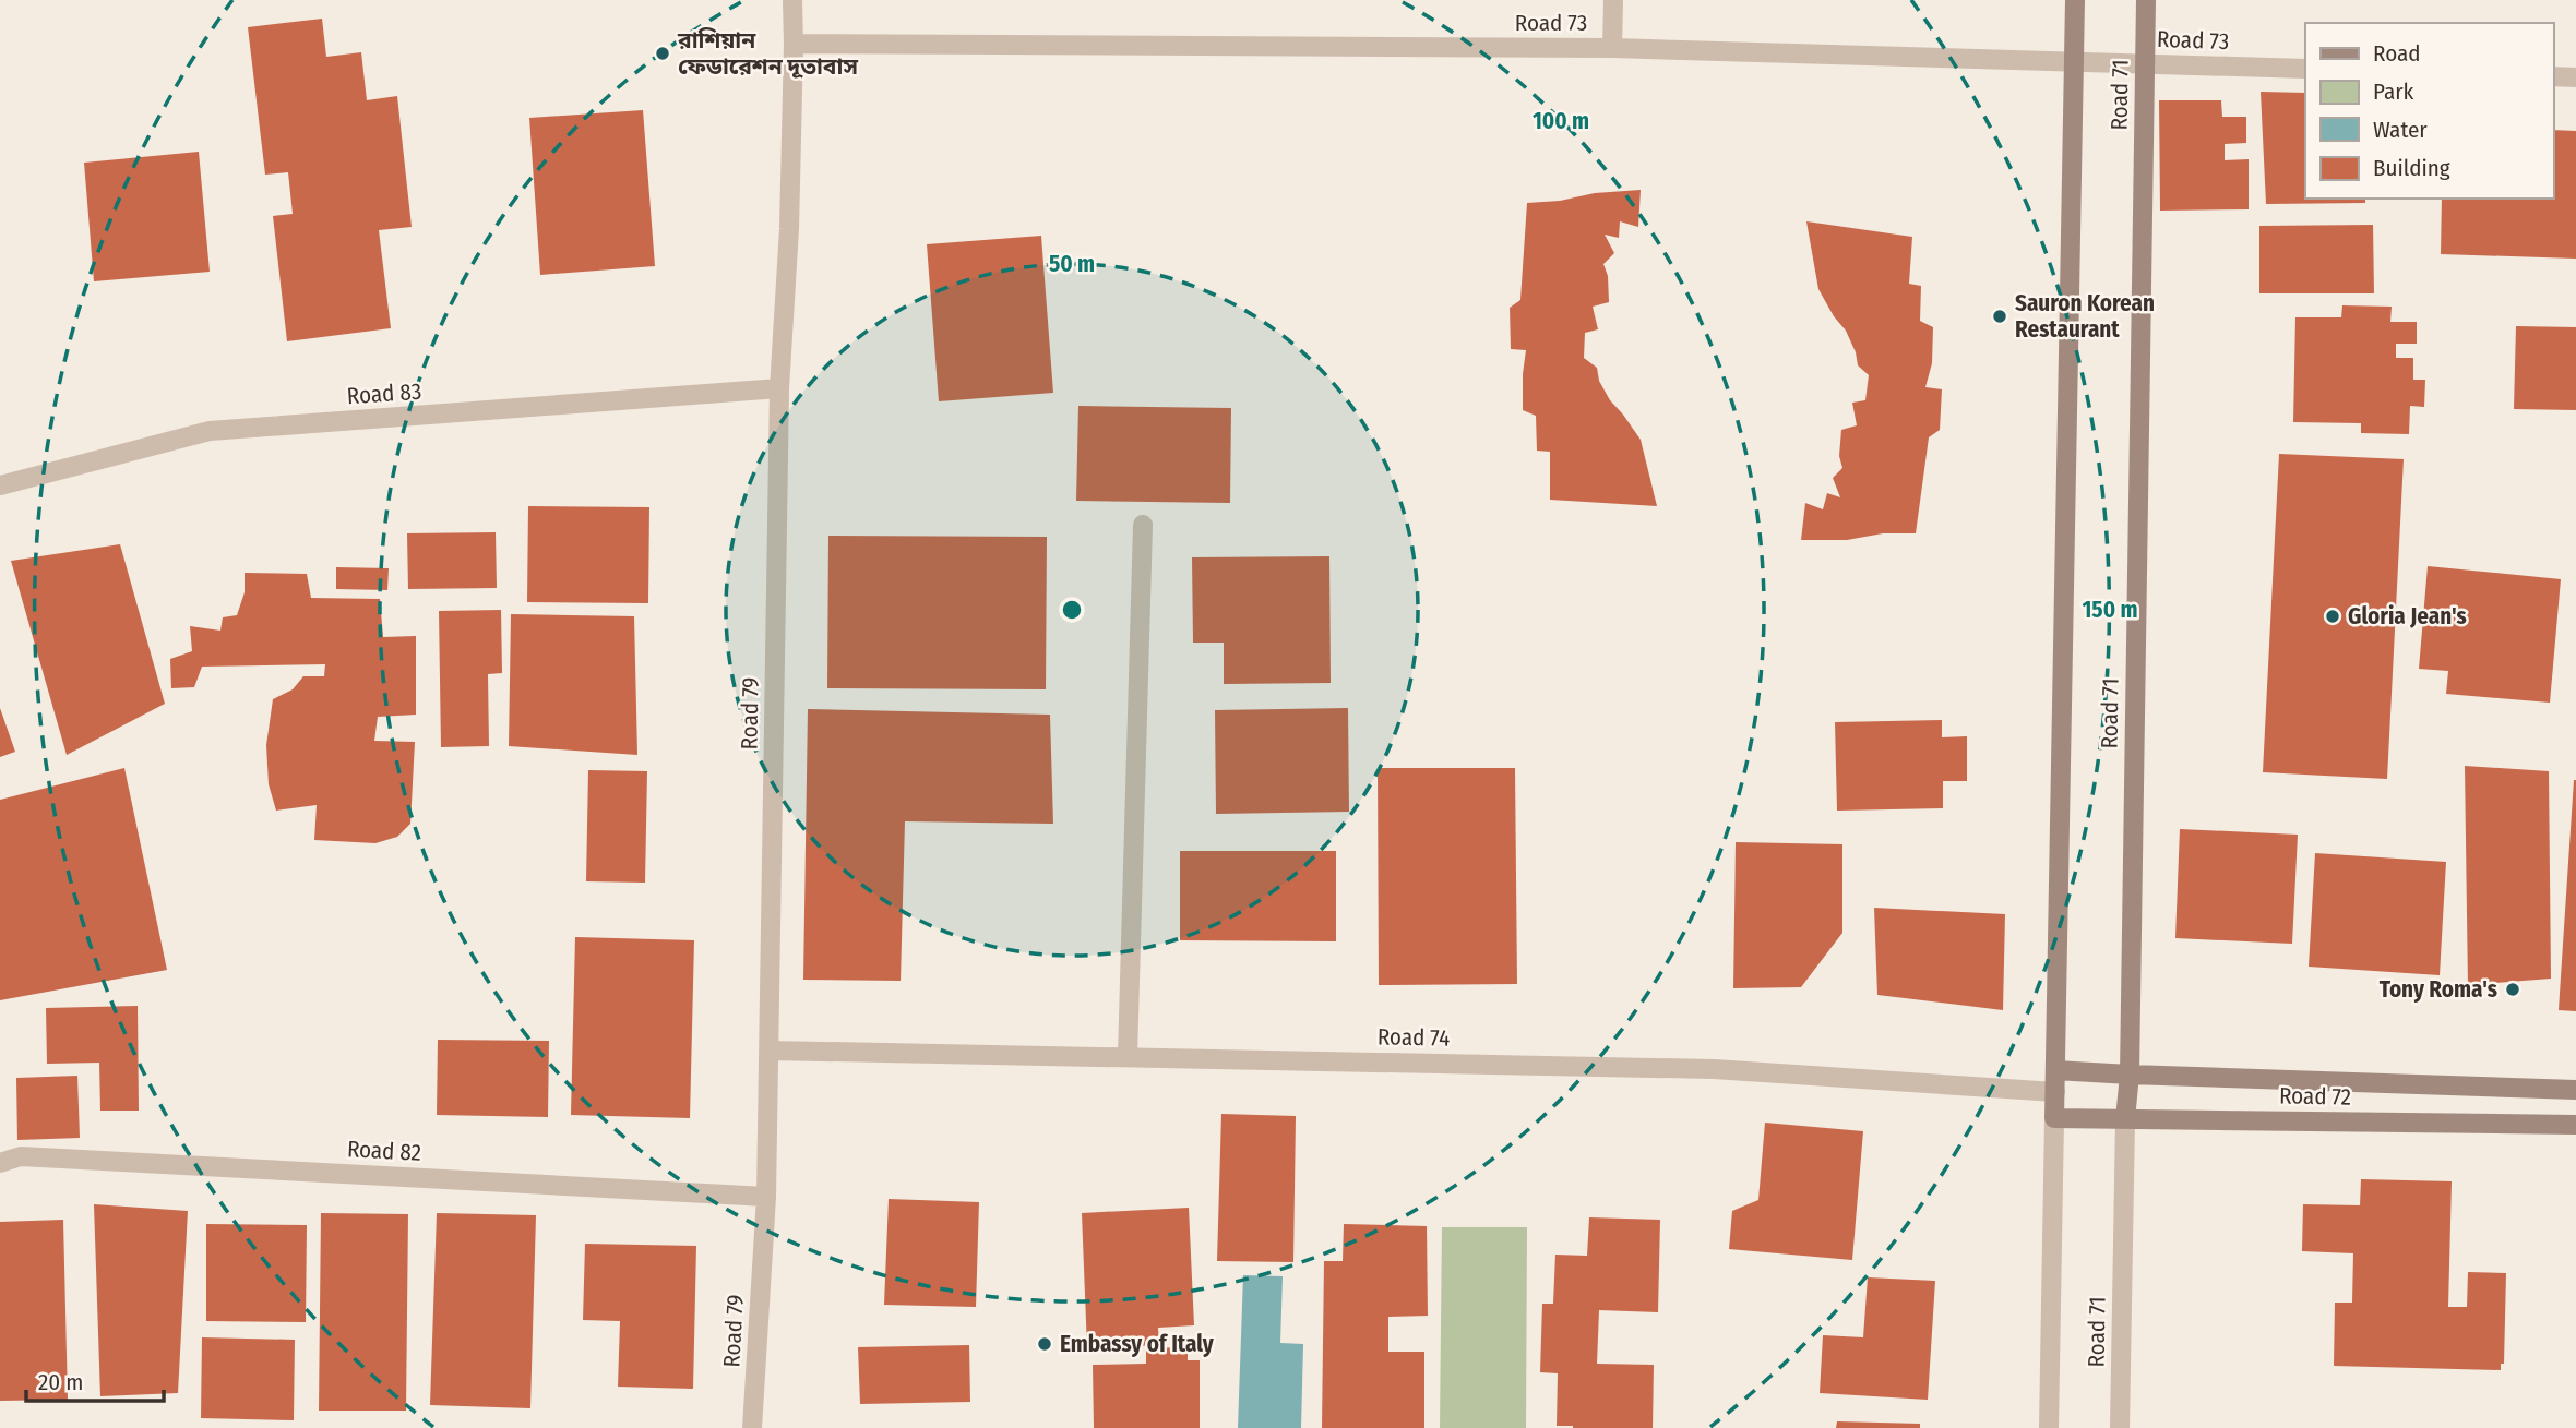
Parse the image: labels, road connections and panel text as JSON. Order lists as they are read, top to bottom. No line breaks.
{"streets":{"street":["Road 73","Road 71","Road 83","Road 79","Road 74","Road 72","Road 82"]},"crossings":[["Road 73","Road 71"],["Road 73","Road 79"],["Road 71","Road 74"],["Road 71","Road 72"],["Road 83","Road 79"],["Road 79","Road 74"],["Road 79","Road 82"]],"places":["রাশিয়ান ফেডারেশন দূতাবাস","Sauron Korean Restaurant","Gloria Jean's","Tony Roma's","Embassy of Italy"],"legend":["Road","Park","Water","Building"],"scale_bar":"20 m","rings":["100 m","50 m","150 m"]}
